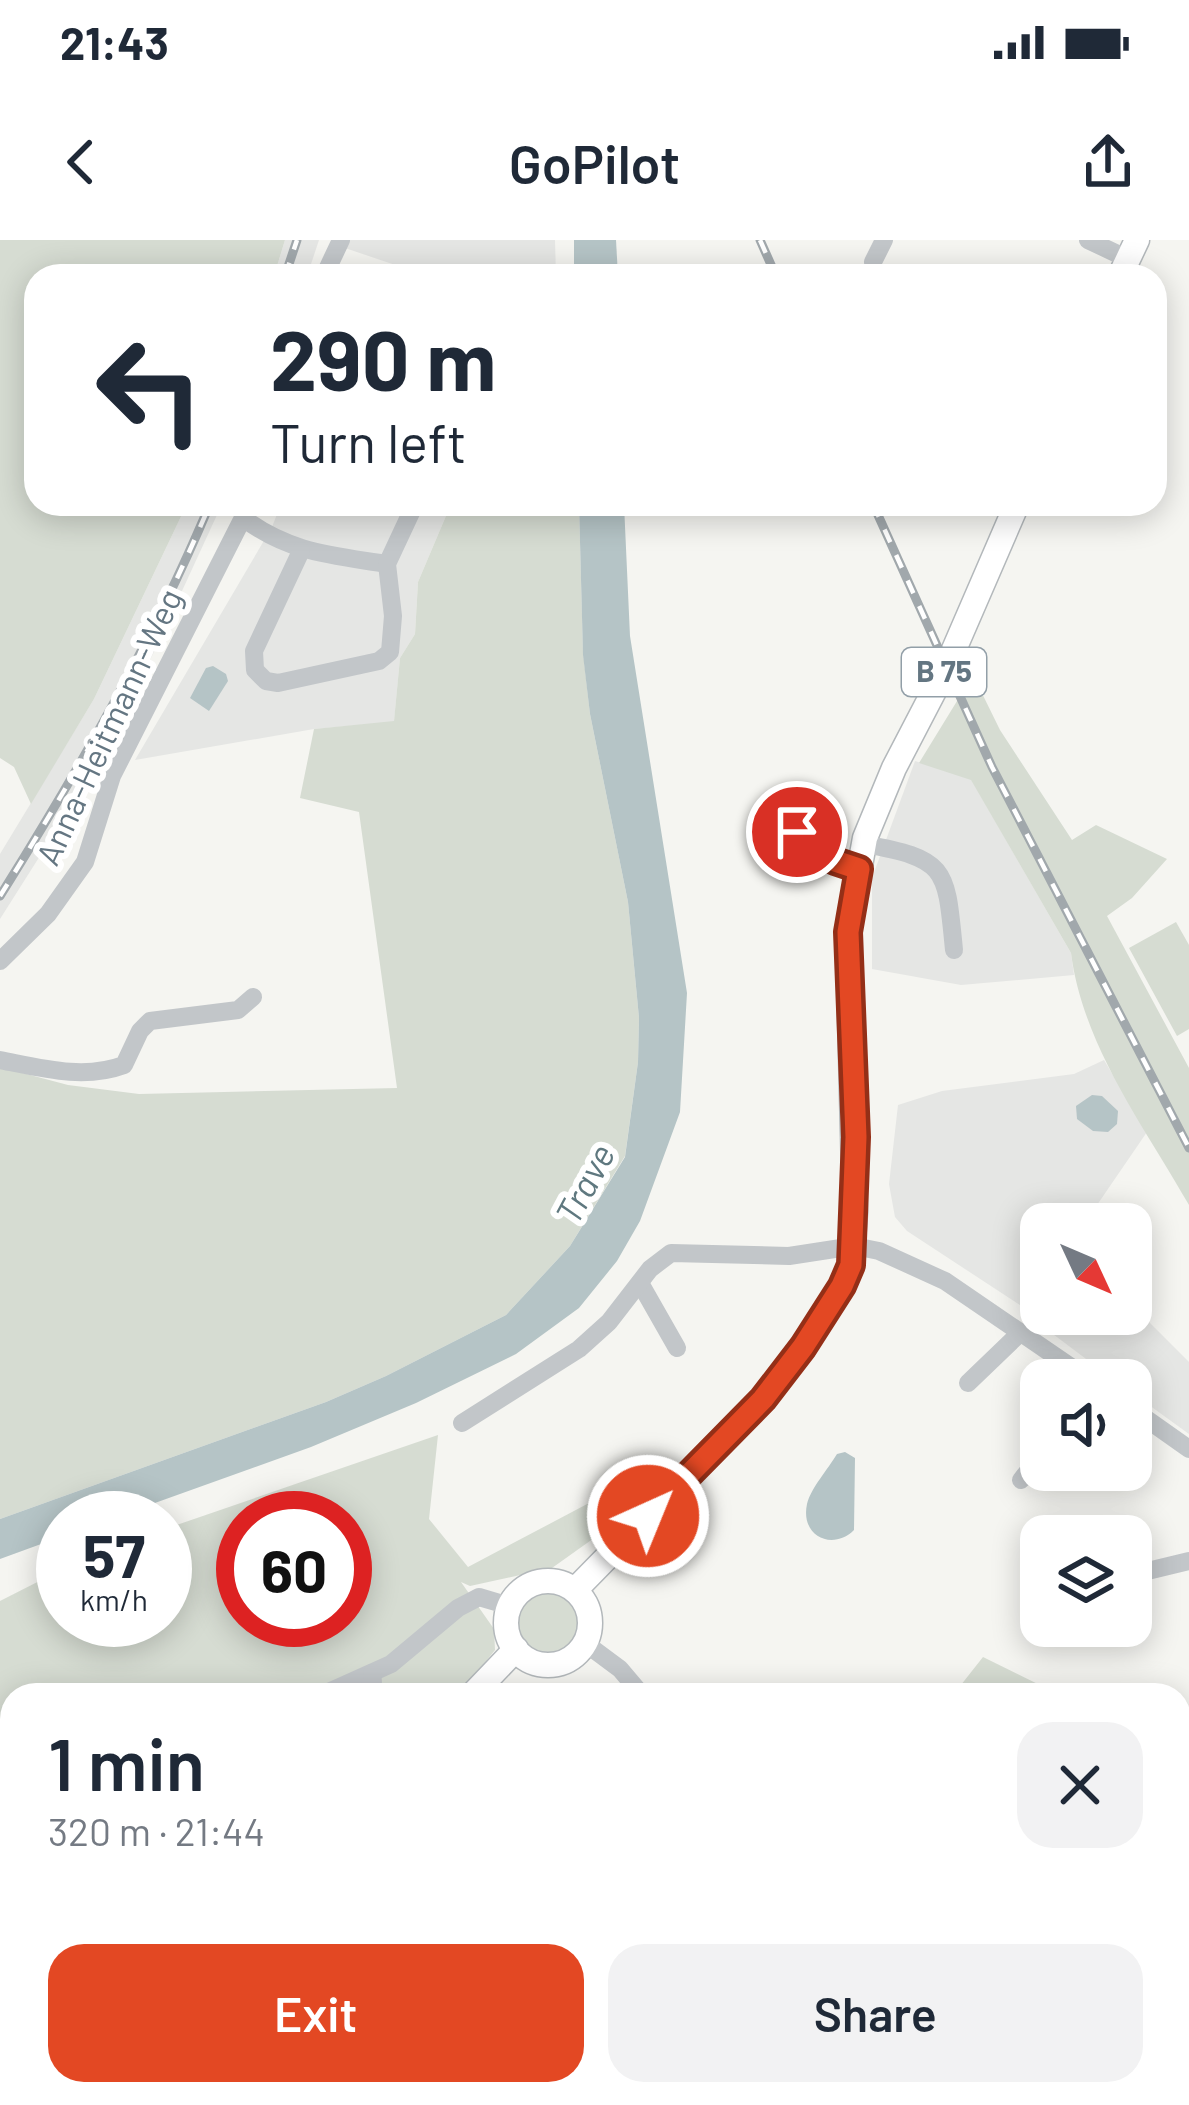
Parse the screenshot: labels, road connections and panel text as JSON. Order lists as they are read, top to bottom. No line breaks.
{"streets":{"main road":["B 75"],"street":["Anna-Heitmann-Weg"]},"water":["Trave"],"north":"bottom right","page":{"status":"21:43","header":"GoPilot","turn":["290 m","Turn left"],"speed":"57 km/h","limit":"60","heading":["1 min","320 m · 21:44"],"buttons":["Exit","Share"]}}
